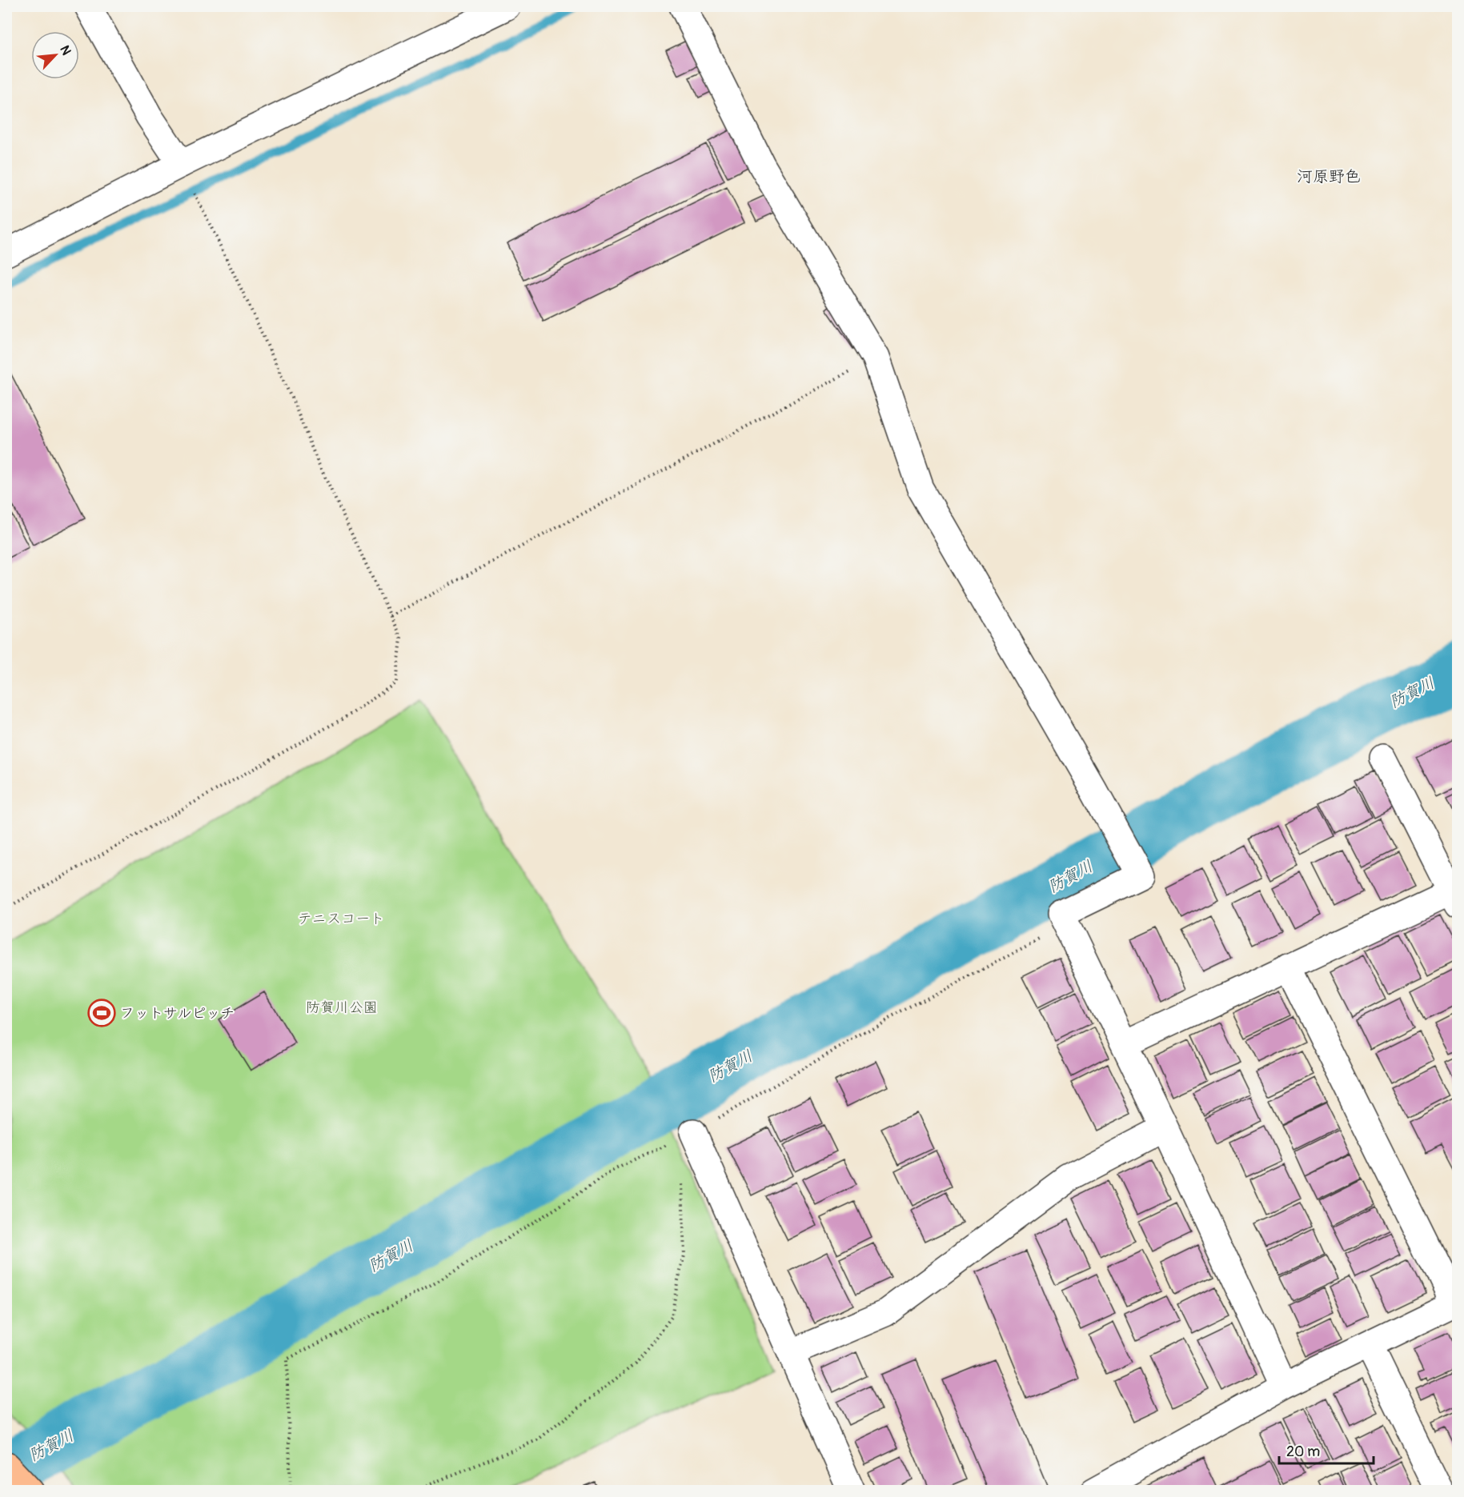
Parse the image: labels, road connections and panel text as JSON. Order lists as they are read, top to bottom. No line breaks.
{"districts":["河原野色"],"water":["防賀川"],"parks":["テニスコート","防賀川公園"],"places":{"sports":["フットサルピッチ"]},"scale_bar":"20 m","north":"top right"}
